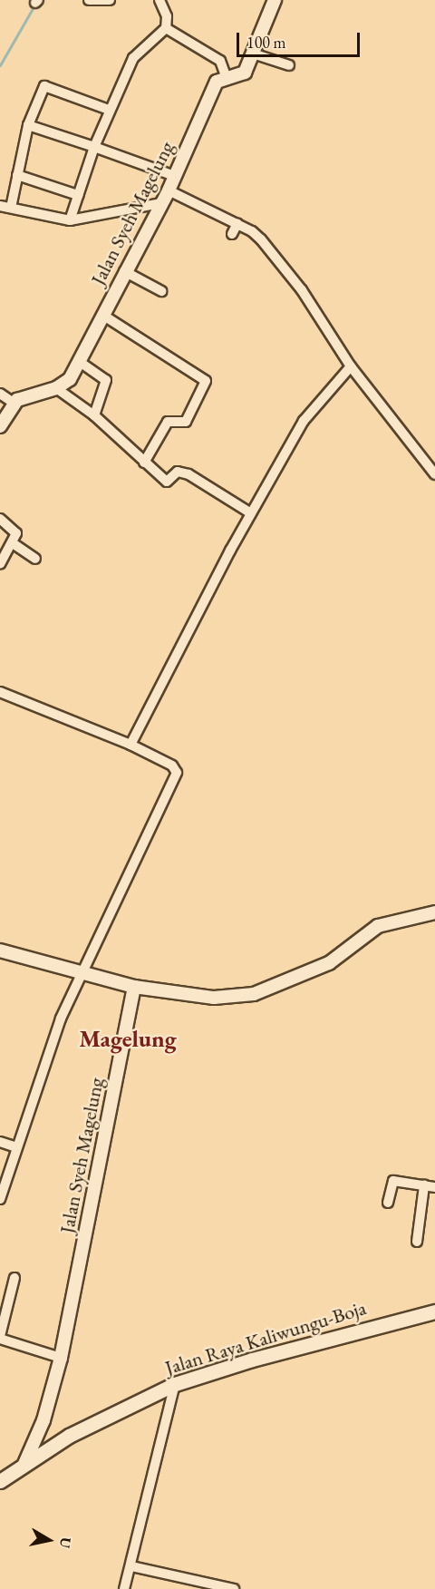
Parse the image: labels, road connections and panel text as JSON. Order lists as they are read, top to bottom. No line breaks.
{"streets":{"main road":["Jalan Raya Kaliwungu-Boja"],"street":["Jalan Syeh Magelung"]},"crossings":[["Jalan Syeh Magelung","Jalan Raya Kaliwungu-Boja"]],"districts":["Magelung"],"scale_bar":"100 m","north":"right"}
